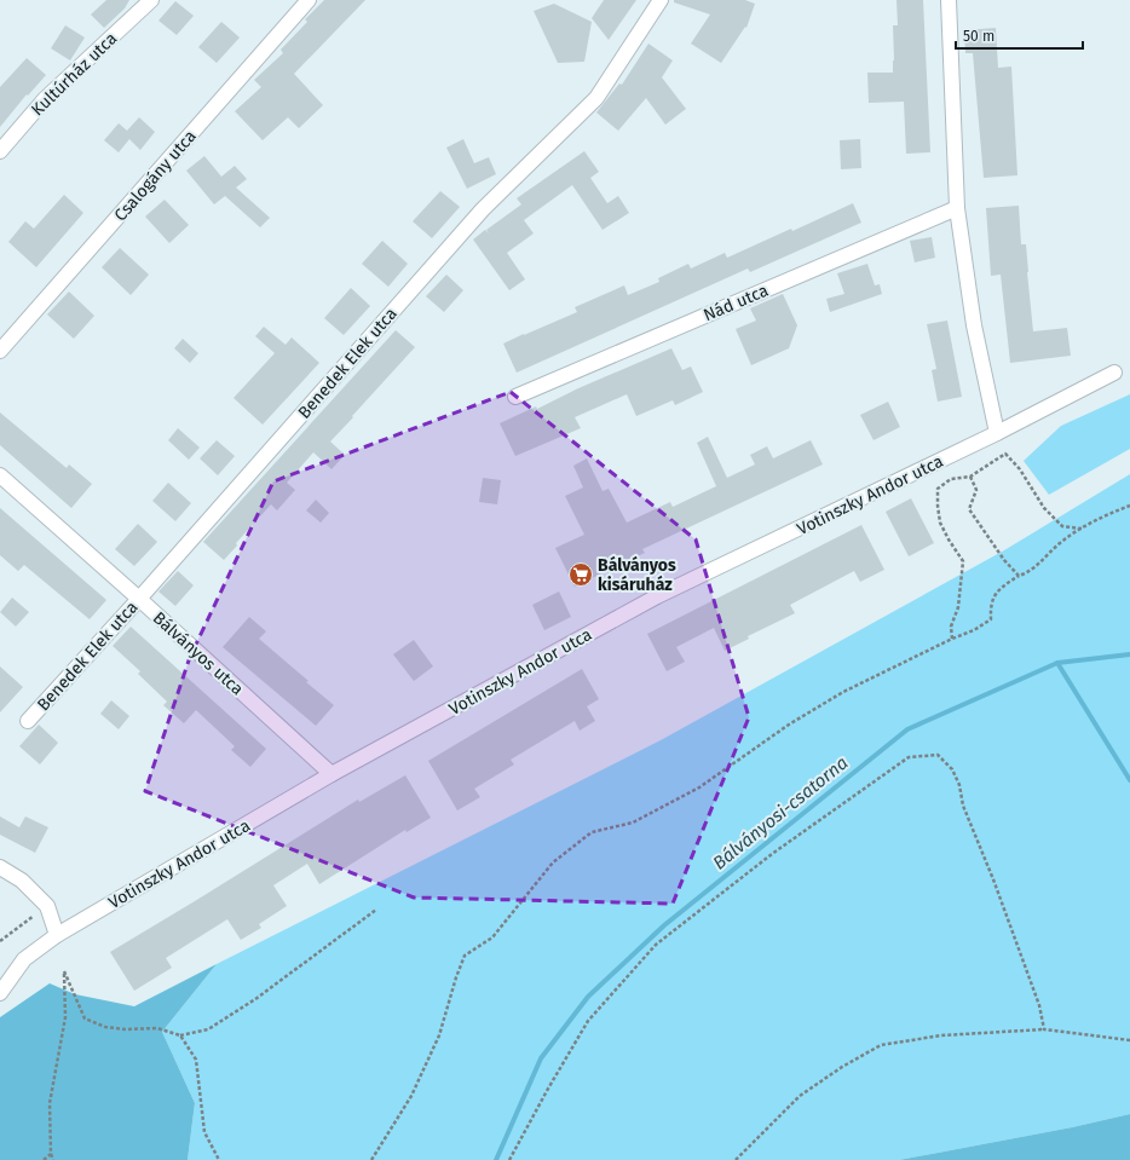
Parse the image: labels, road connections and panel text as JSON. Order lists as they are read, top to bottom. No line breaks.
{"streets":{"street":["Kultúrház utca","Csalogány utca","Nád utca","Benedek Elek utca","Votinszky Andor utca","Bálványos utca"]},"crossings":[["Benedek Elek utca","Bálványos utca"],["Votinszky Andor utca","Bálványos utca"]],"water":["Bálványosi-csatorna"],"places":{"supermarket":["Bálványos kisáruház"]},"scale_bar":"50 m"}
